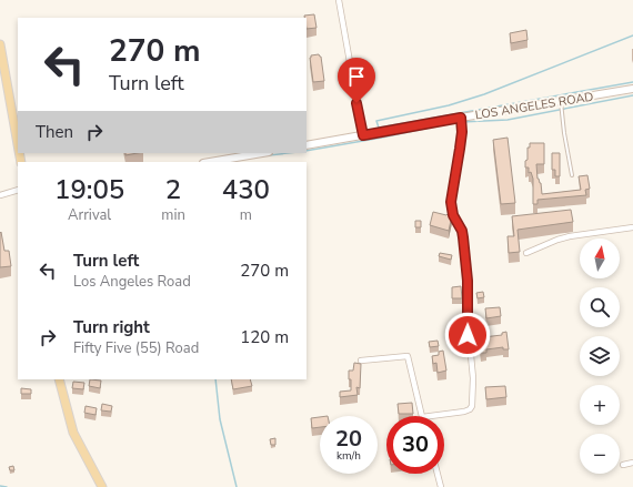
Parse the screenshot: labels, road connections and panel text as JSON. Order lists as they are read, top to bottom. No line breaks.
{"streets":{"main road":["LOS ANGELES ROAD"]},"north":"top","page":{"turn":["270 m","Turn left"],"then":"Then","eta":["19:05","Arrival","2","min","430","m"],"list":[{"name":"Turn left","note":"Los Angeles Road","value":"270 m"},{"name":"Turn right","note":"Fifty Five (55) Road","value":"120 m"}],"map_buttons":["+","−"],"speed":"20 km/h","limit":"30"}}
